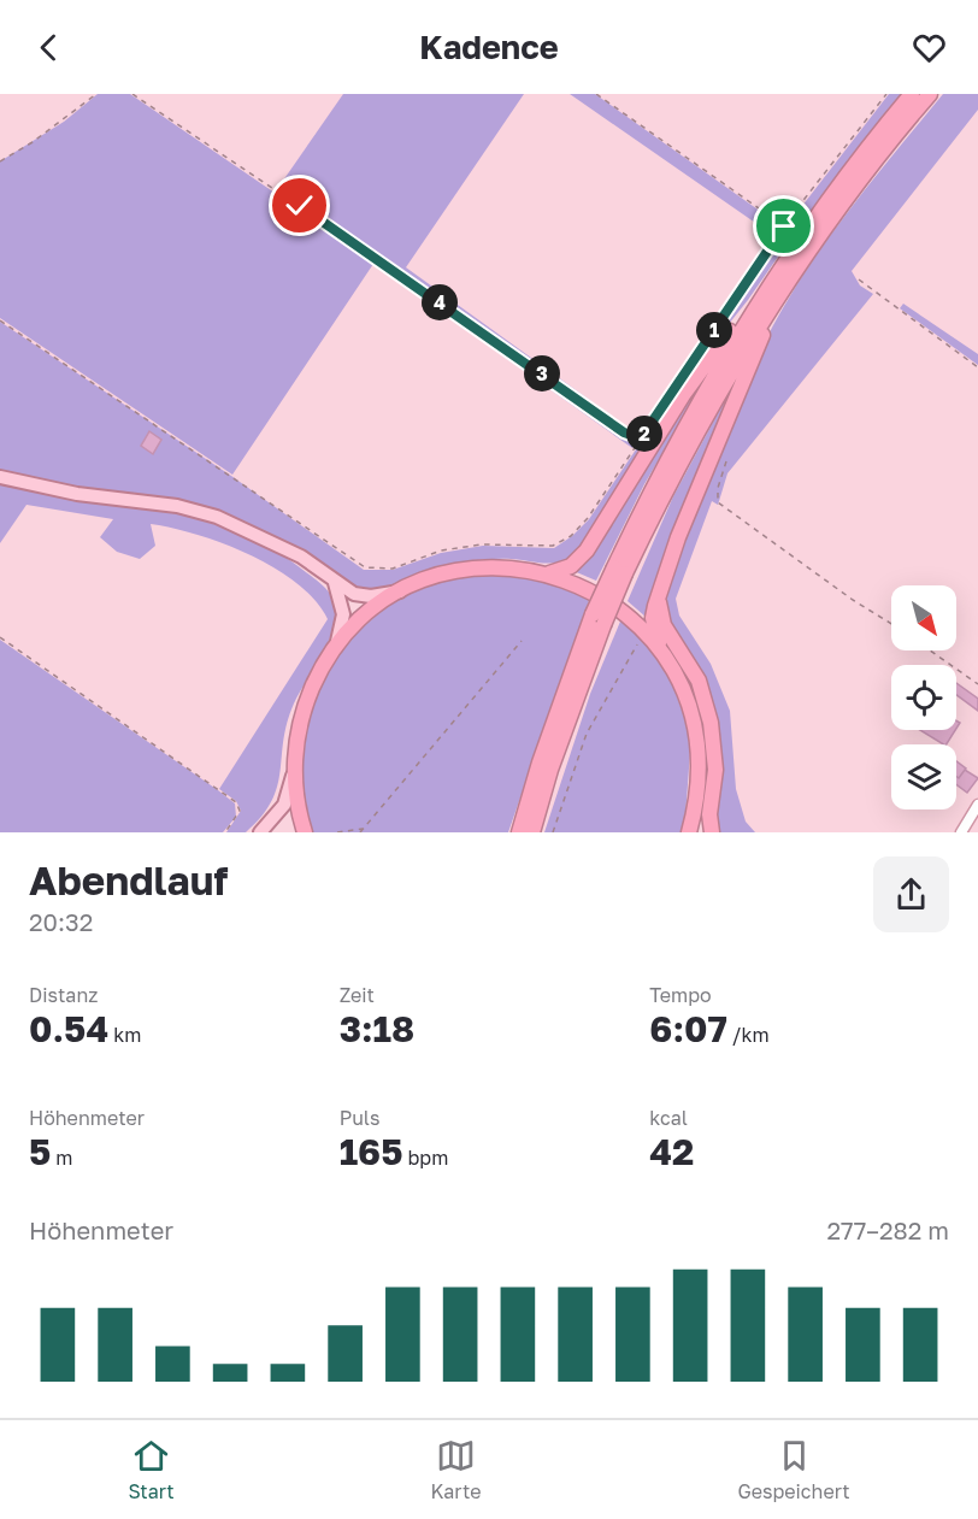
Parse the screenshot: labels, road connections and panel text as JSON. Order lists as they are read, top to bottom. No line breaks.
{"north":"bottom right","page":{"header":"Kadence","pins":["4","1","3","2"],"heading":["Abendlauf","20:32"],"stats":[["Distanz","0.54 km"],["Zeit","3:18"],["Tempo","6:07 /km"],["Höhenmeter","5 m"],["Puls","165 bpm"],["kcal","42"]],"chart":["Höhenmeter","277–282 m"],"tabs":["Start","Karte","Gespeichert"]}}
